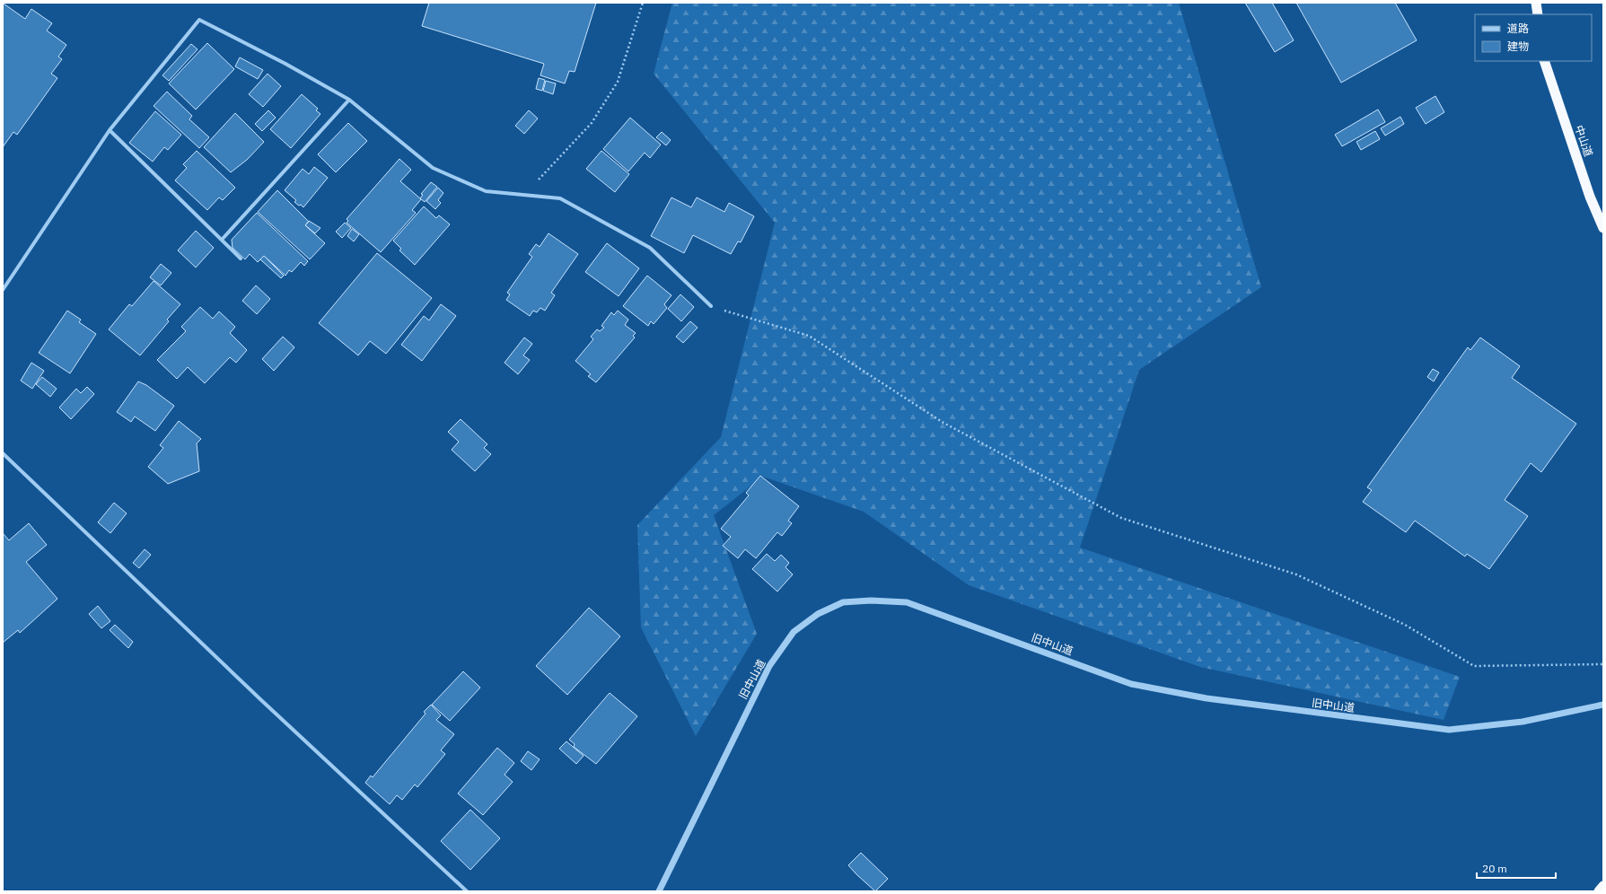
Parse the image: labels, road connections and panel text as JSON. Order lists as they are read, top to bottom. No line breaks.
{"streets":{"highway":["中山道"],"street":["旧中山道"]},"legend":["道路","建物"],"scale_bar":"20 m"}
